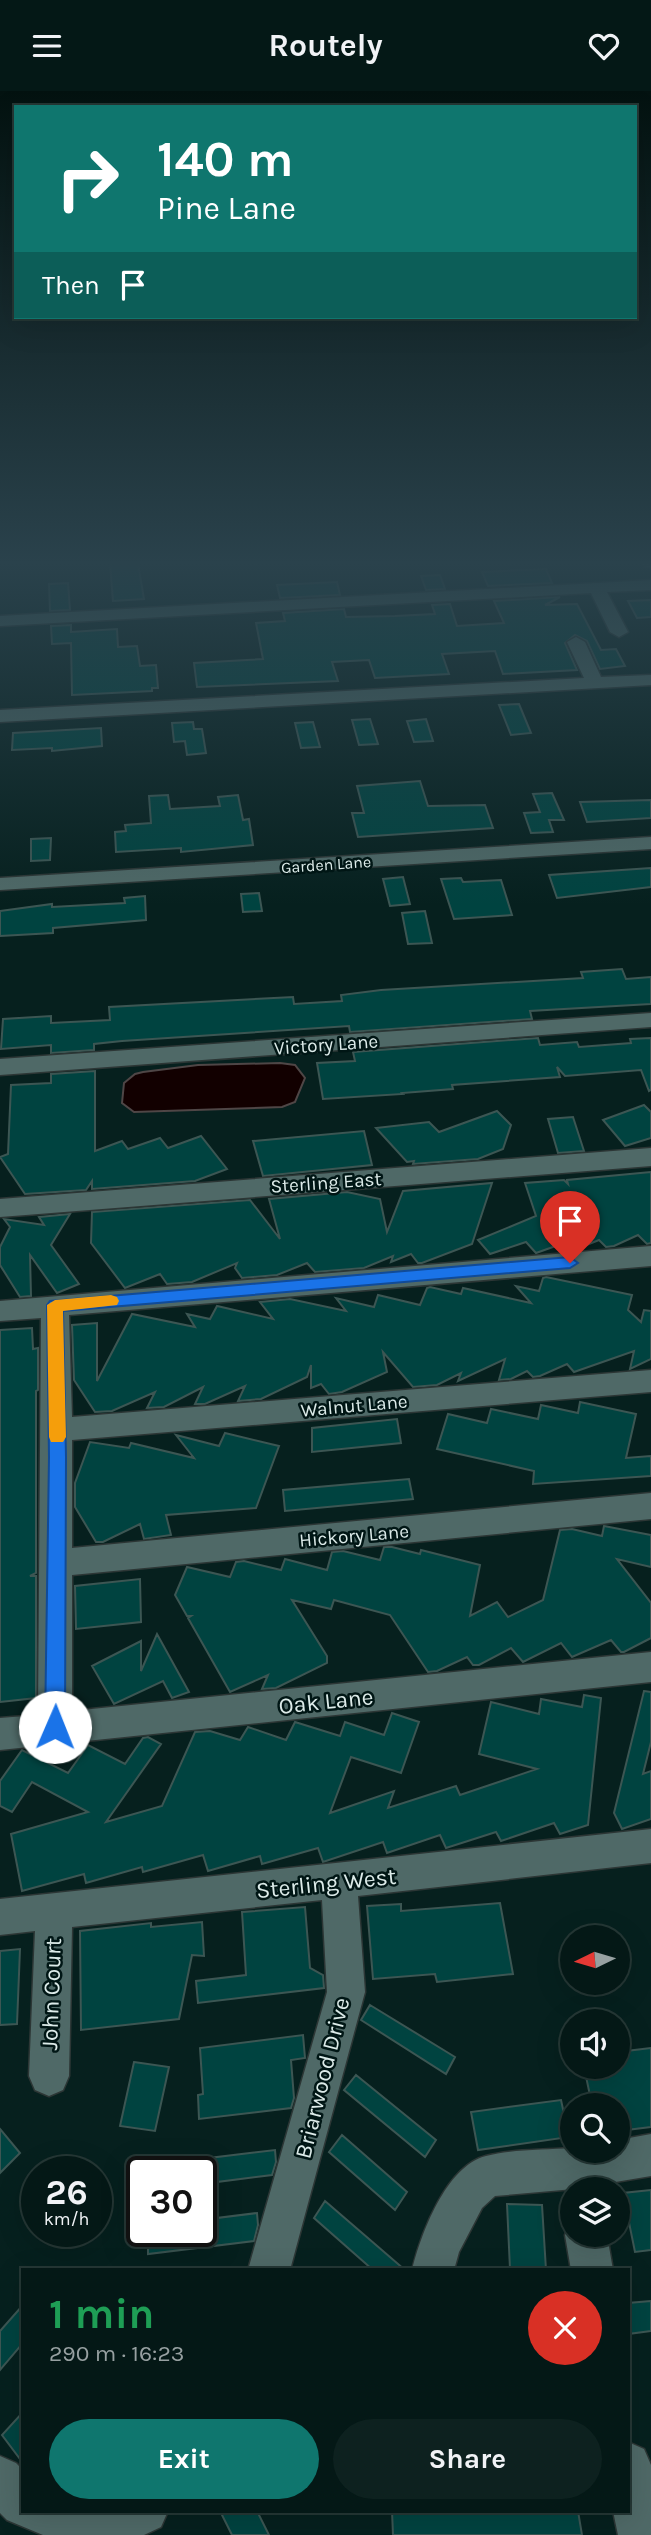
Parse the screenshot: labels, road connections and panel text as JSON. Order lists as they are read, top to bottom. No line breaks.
{"streets":{"street":["Garden Lane","Victory Lane","Sterling East","Walnut Lane","Hickory Lane","Oak Lane","Sterling West","John Court","Briarwood Drive"]},"crossings":[["Sterling West","John Court"],["Sterling West","Briarwood Drive"]],"north":"left","page":{"header":"Routely","turn":["140 m","Pine Lane"],"then":"Then","speed":"26 km/h","limit":"30","heading":["1 min","290 m · 16:23"],"buttons":["Exit","Share"]}}
